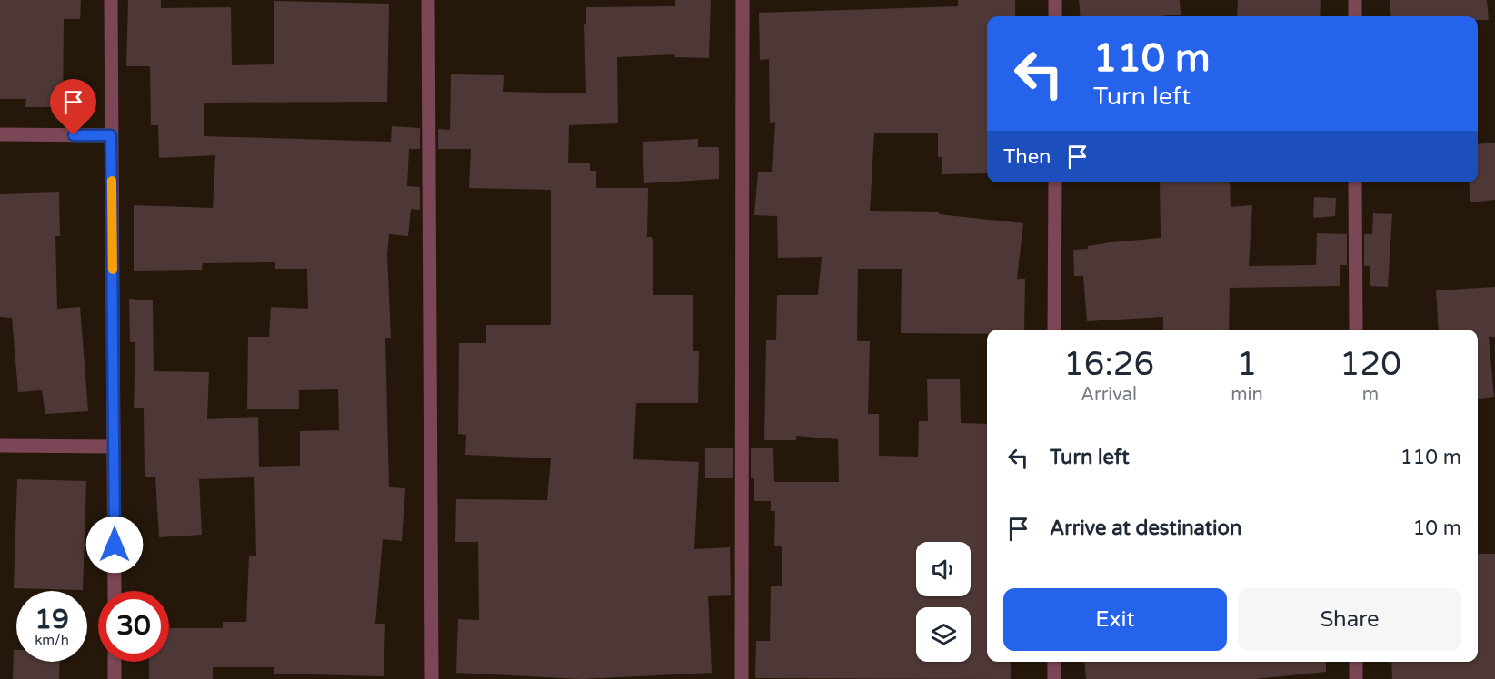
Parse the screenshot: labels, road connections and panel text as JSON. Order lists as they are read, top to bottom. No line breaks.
{"page":{"turn":["110 m","Turn left"],"then":"Then","eta":["16:26","Arrival","1","min","120","m"],"list":[{"name":"Turn left","value":"110 m"},{"name":"Arrive at destination","value":"10 m"}],"buttons":["Exit","Share"],"speed":"19 km/h","limit":"30"}}
